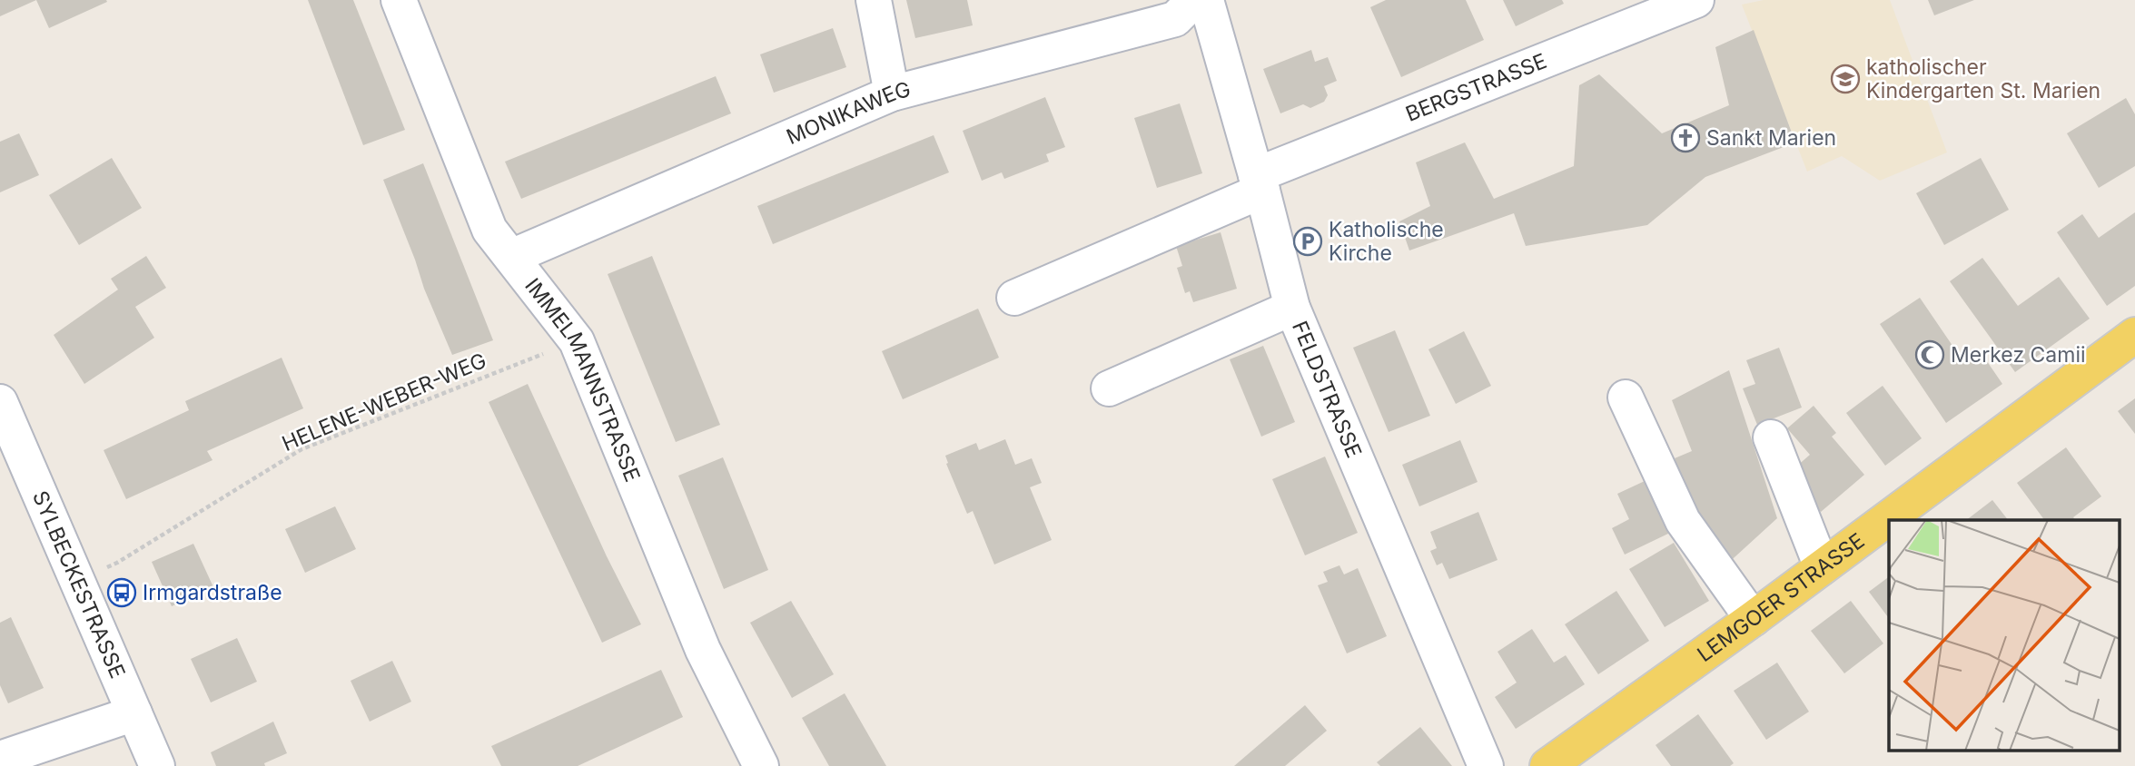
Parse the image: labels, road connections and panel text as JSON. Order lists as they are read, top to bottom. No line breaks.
{"streets":{"main road":["LEMGOER STRASSE"],"street":["BERGSTRASSE","MONIKAWEG","IMMELMANNSTRASSE","FELDSTRASSE","SYLBECKESTRASSE"],"path":["HELENE-WEBER-WEG"]},"crossings":[["BERGSTRASSE","FELDSTRASSE"],["MONIKAWEG","IMMELMANNSTRASSE"],["IMMELMANNSTRASSE","HELENE-WEBER-WEG"],["HELENE-WEBER-WEG","SYLBECKESTRASSE"]],"places":{"school or university":["katholischer Kindergarten St. Marien"],"church":["Sankt Marien"],"parking":["Katholische Kirche"],"mosque":["Merkez Camii"],"bus stop":["Irmgardstraße"]}}
